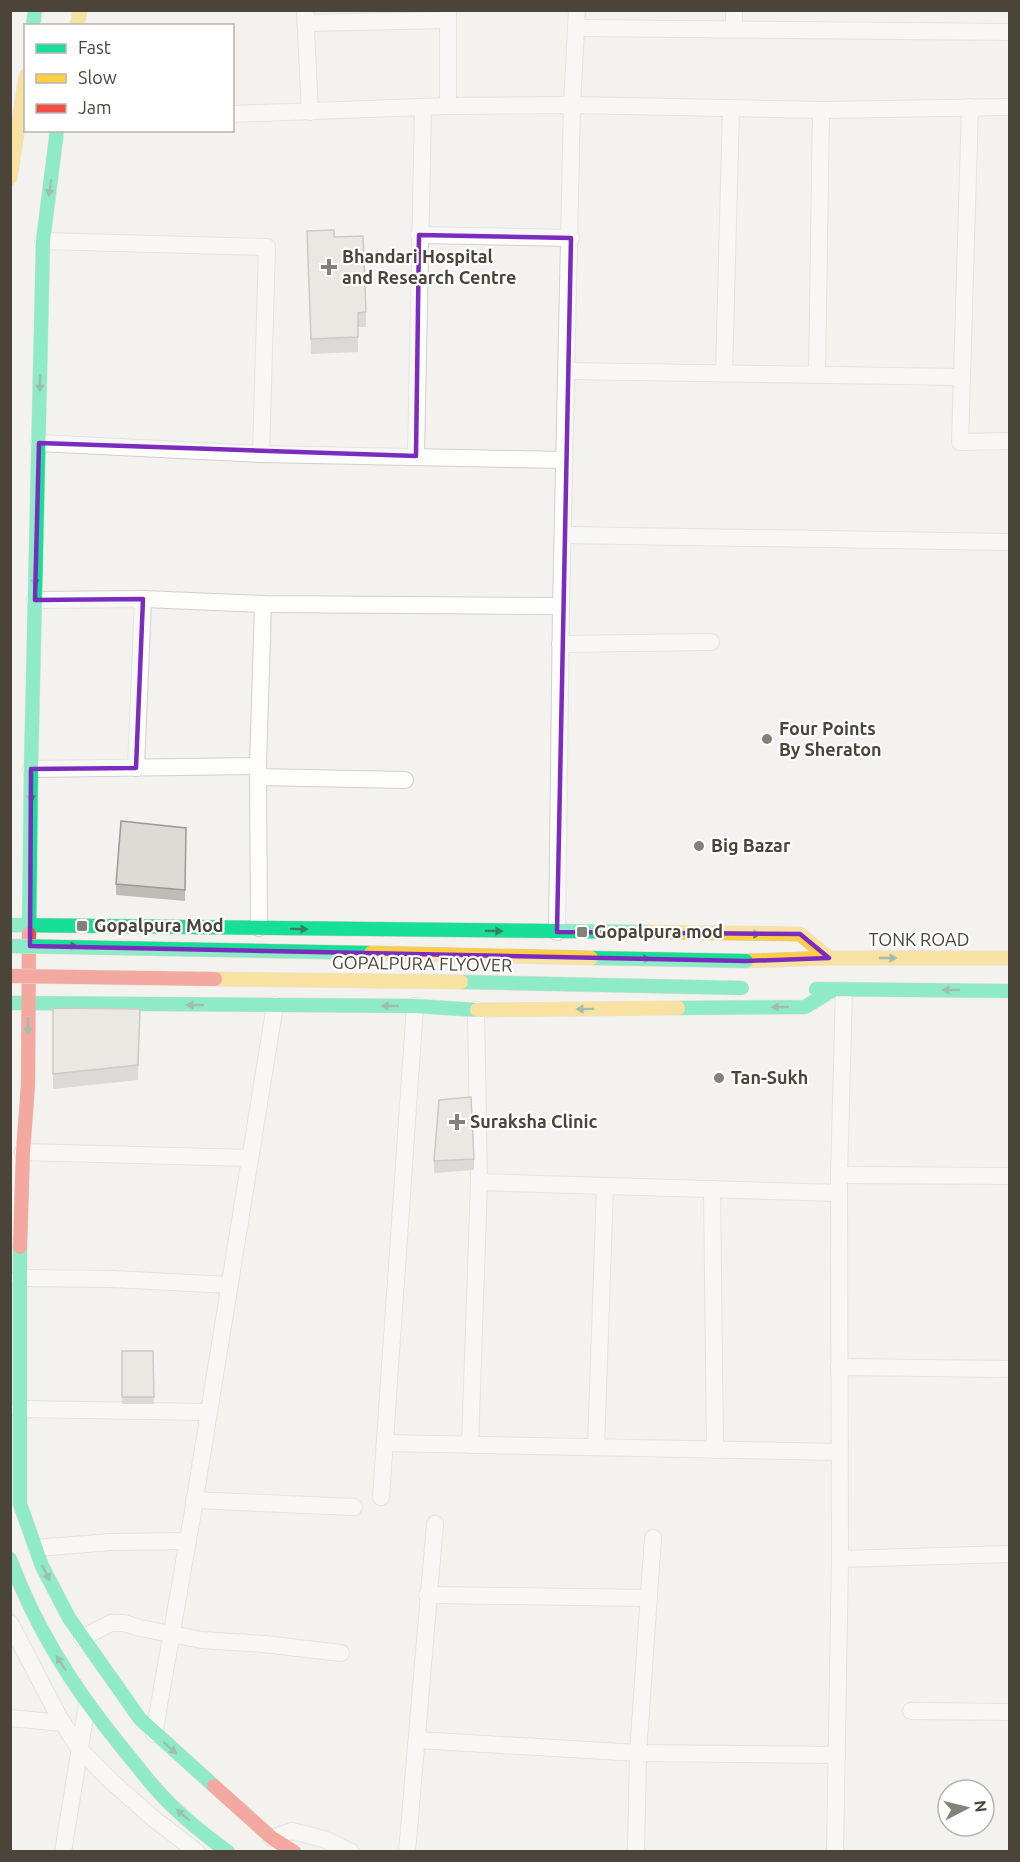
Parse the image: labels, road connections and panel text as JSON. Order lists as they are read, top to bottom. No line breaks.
{"streets":{"main road":["TONK ROAD","GOPALPURA FLYOVER"]},"crossings":[["TONK ROAD","GOPALPURA FLYOVER"]],"places":{"health":["Bhandari Hospital and Research Centre","Suraksha Clinic"],"other":["Four Points By Sheraton","Big Bazar","Tan-Sukh"],"transit":["Gopalpura Mod","Gopalpura mod"]},"legend":["Fast","Slow","Jam"],"north":"right"}
